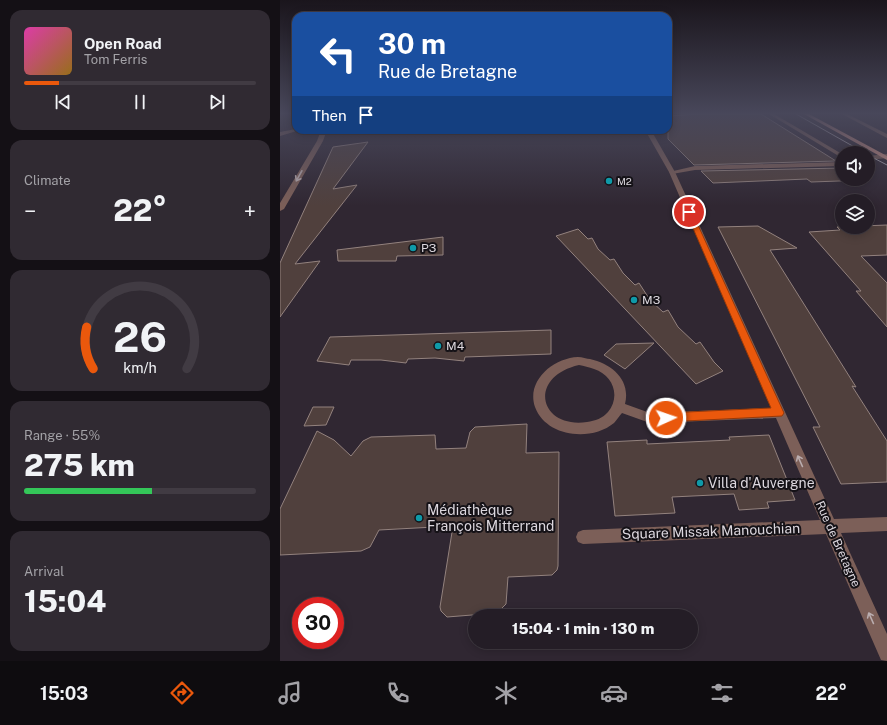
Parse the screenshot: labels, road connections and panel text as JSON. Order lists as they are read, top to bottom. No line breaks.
{"streets":{"street":["Square Missak Manouchian","Rue de Bretagne"]},"crossings":[["Square Missak Manouchian","Rue de Bretagne"]],"one_way":["Rue de Bretagne"],"places":["M2","P3","M3","M4","Villa d'Auvergne","Médiathèque François Mitterrand"],"page":{"turn":["30 m","Rue de Bretagne"],"song":["Open Road","Tom Ferris"],"then":"Then","tile":["Climate",["Range · 55%","275 km"],["Arrival","15:04"]],"heat":["−","22°","+"],"limit":"30","trip":"15:04 · 1 min · 130 m","tabs":["15:03","22°"],"gauge":["26","km/h"]}}
